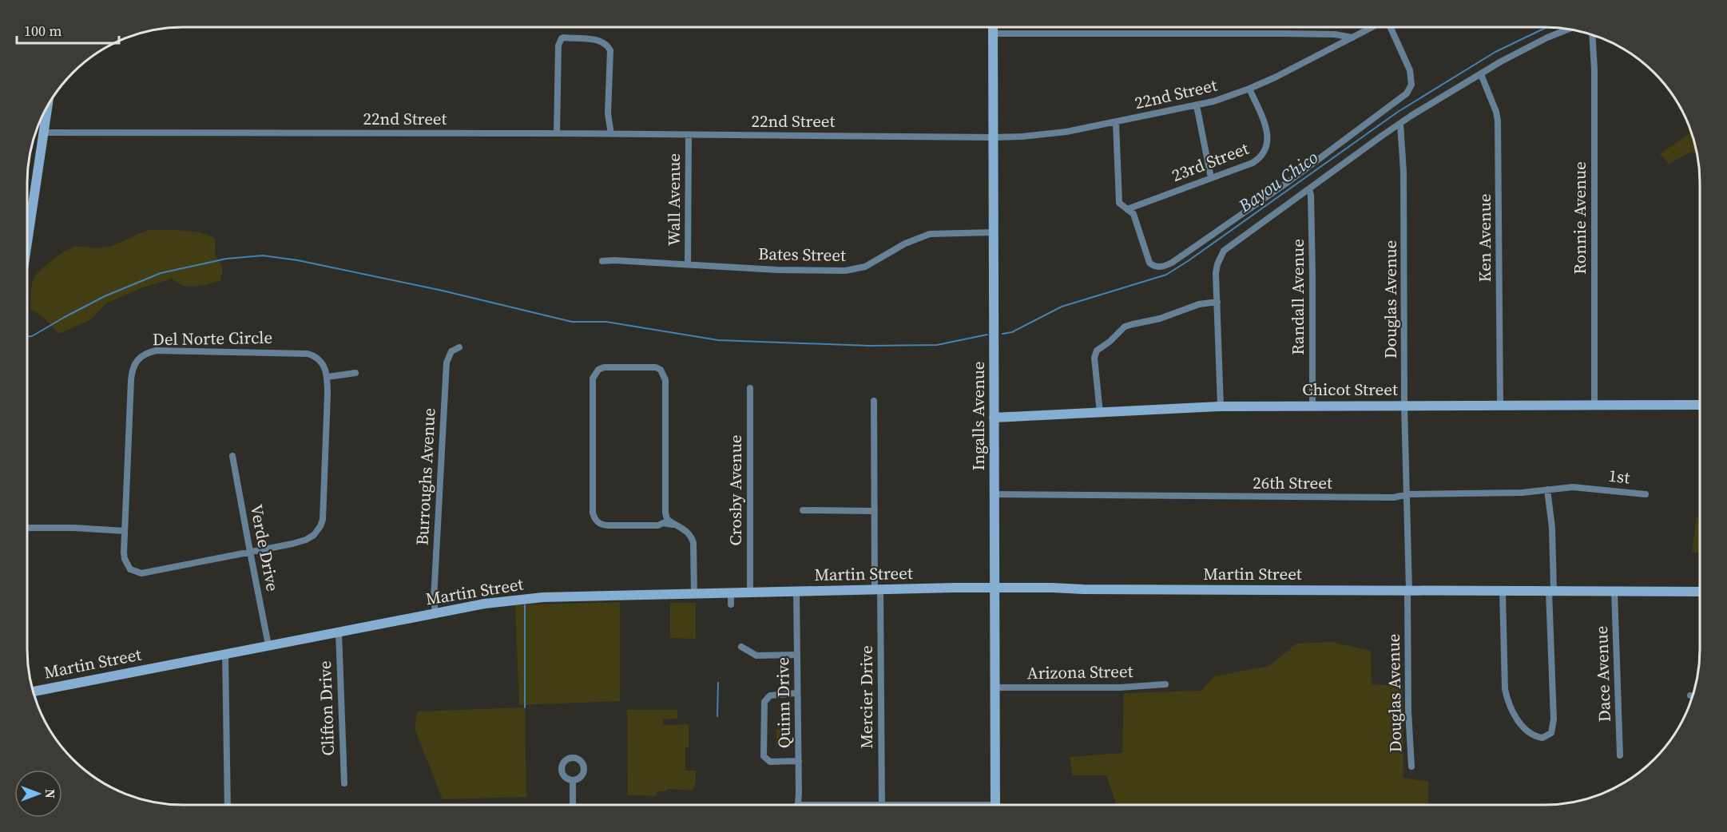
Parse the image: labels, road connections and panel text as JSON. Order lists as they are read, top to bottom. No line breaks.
{"streets":{"street":["22nd Street","23rd Street","Wall Avenue","Ronnie Avenue","Ken Avenue","Bates Street","Randall Avenue","Douglas Avenue","Del Norte Circle","Chicot Street","Ingalls Avenue","Burroughs Avenue","1st","26th Street","Crosby Avenue","Verde Drive","Martin Street","Arizona Street","Dace Avenue","Mercier Drive","Quinn Drive","Clifton Drive"]},"crossings":[["22nd Street","23rd Street"],["22nd Street","Wall Avenue"],["22nd Street","Ingalls Avenue"],["Wall Avenue","Bates Street"],["Ronnie Avenue","Chicot Street"],["Ken Avenue","Chicot Street"],["Bates Street","Ingalls Avenue"],["Randall Avenue","Chicot Street"],["Douglas Avenue","Chicot Street"],["Douglas Avenue","26th Street"],["Douglas Avenue","Martin Street"],["Del Norte Circle","Verde Drive"],["Chicot Street","Ingalls Avenue"],["Ingalls Avenue","26th Street"],["Ingalls Avenue","Martin Street"],["Ingalls Avenue","Arizona Street"],["Burroughs Avenue","Martin Street"],["1st","26th Street"],["Crosby Avenue","Martin Street"],["Verde Drive","Martin Street"],["Martin Street","Dace Avenue"],["Martin Street","Mercier Drive"],["Martin Street","Quinn Drive"],["Martin Street","Clifton Drive"]],"water":["Bayou Chico"],"scale_bar":"100 m","north":"right"}
